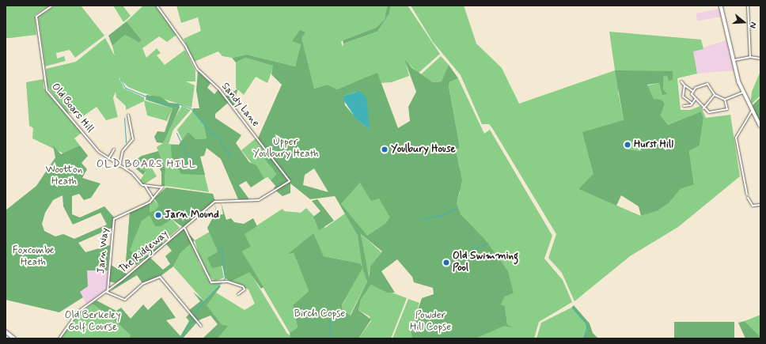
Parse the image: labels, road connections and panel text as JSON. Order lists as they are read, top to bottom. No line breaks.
{"streets":{"street":["Sandy Lane","Old Boars Hill","Jarn Way","The Ridgeway"]},"crossings":[["Sandy Lane","The Ridgeway"],["Old Boars Hill","Jarn Way"],["Jarn Way","The Ridgeway"]],"districts":["OLD BOARS HILL"],"parks":["Upper Youlbury Heath","Wootton Heath","Foxcombe Heath","Birch Copse","Old Berkeley Golf Course","Powder Hill Copse"],"places":["Hurst Hill","Youlbury House","Jarn Mound","Old Swimming Pool"],"north":"right"}
